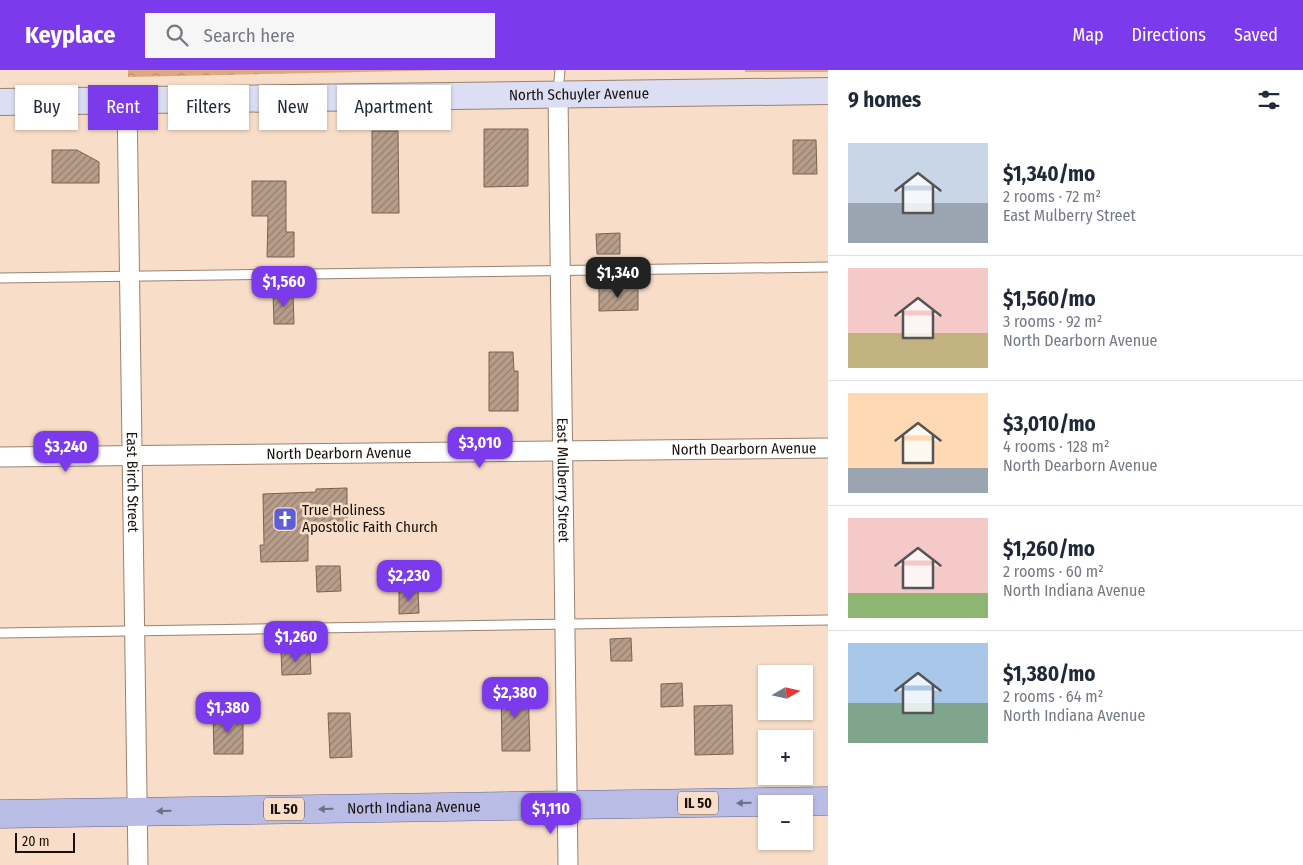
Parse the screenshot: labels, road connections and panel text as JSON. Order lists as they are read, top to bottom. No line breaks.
{"streets":{"main road":["IL 50","North Indiana Avenue"],"street":["North Schuyler Avenue","North Dearborn Avenue","East Mulberry Street","East Birch Street"]},"crossings":[["North Schuyler Avenue","East Mulberry Street"],["North Dearborn Avenue","East Mulberry Street"],["North Dearborn Avenue","East Birch Street"],["East Mulberry Street","North Indiana Avenue"],["East Birch Street","North Indiana Avenue"]],"one_way":["North Indiana Avenue"],"places":{"church":["True Holiness Apostolic Faith Church"]},"scale_bar":"20 m","north":"right","page":{"header":"Keyplace","search":"Search here","nav":["Map","Directions","Saved"],"heading":"9 homes","chip":["Buy","Rent","Filters","New","Apartment"],"list":[{"name":"$1,340/mo","note":"2 rooms · 72 m² · East Mulberry Street"},{"name":"$1,560/mo","note":"3 rooms · 92 m² · North Dearborn Avenue"},{"name":"$3,010/mo","note":"4 rooms · 128 m² · North Dearborn Avenue"},{"name":"$1,260/mo","note":"2 rooms · 60 m² · North Indiana Avenue"},{"name":"$1,380/mo","note":"2 rooms · 64 m² · North Indiana Avenue"}],"price":["$1,340","$1,560","$3,010","$3,240","$2,230","$1,260","$2,380","$1,380","$1,110"],"map_buttons":["+","−"],"scale":"20 m"}}
